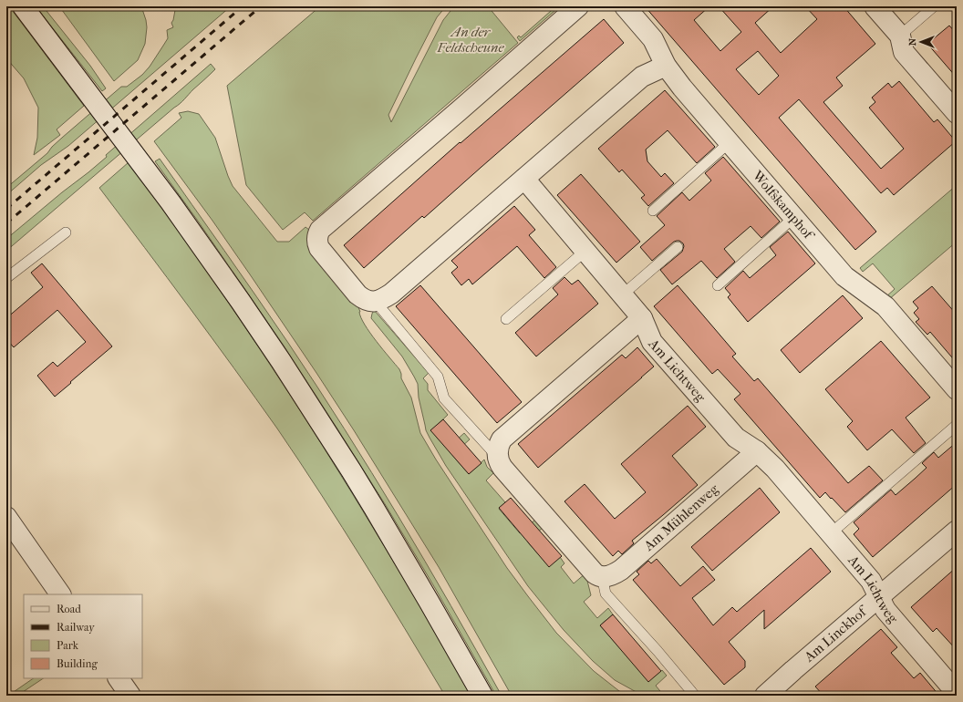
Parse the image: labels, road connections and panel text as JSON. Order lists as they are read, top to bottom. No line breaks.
{"streets":{"street":["Wolfskamphof","Am Lichtweg","Am Mühlenweg","Am Linckhof"]},"crossings":[["Am Lichtweg","Am Mühlenweg"],["Am Lichtweg","Am Linckhof"]],"parks":["An der Feldscheune"],"legend":["Road","Railway","Park","Building"],"north":"left"}
